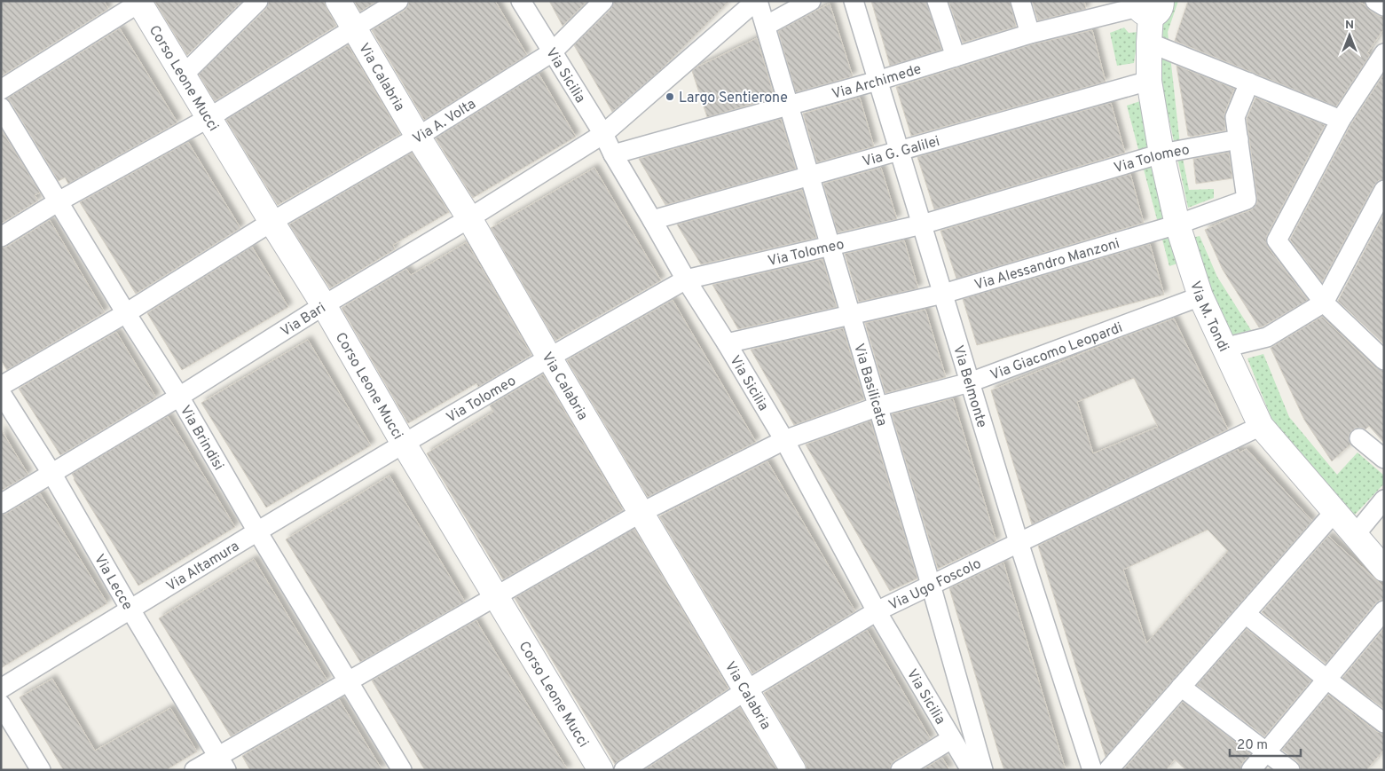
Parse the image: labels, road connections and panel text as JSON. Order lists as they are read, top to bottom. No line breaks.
{"streets":{"street":["Via Sicilia","Via Calabria","Corso Leone Mucci","Via Archimede","Via A. Volta","Via G. Galilei","Via Tolomeo","Via Alessandro Manzoni","Via M. Tondi","Via Bari","Via Giacomo Leopardi","Via Basilicata","Via Belmonte","Via Brindisi","Via Altamura","Via Lecce","Via Ugo Foscolo"]},"crossings":[["Via Sicilia","Via Archimede"],["Via Sicilia","Via A. Volta"],["Via Sicilia","Via G. Galilei"],["Via Sicilia","Via Tolomeo"],["Via Sicilia","Via Alessandro Manzoni"],["Via Sicilia","Via Bari"],["Via Sicilia","Via Giacomo Leopardi"],["Via Sicilia","Via Ugo Foscolo"],["Via Calabria","Via A. Volta"],["Via Calabria","Via Tolomeo"],["Via Calabria","Via Bari"],["Via Calabria","Via Giacomo Leopardi"],["Via Calabria","Via Ugo Foscolo"],["Corso Leone Mucci","Via A. Volta"],["Corso Leone Mucci","Via Tolomeo"],["Corso Leone Mucci","Via Bari"],["Corso Leone Mucci","Via Giacomo Leopardi"],["Corso Leone Mucci","Via Altamura"],["Via Archimede","Via M. Tondi"],["Via Archimede","Via Basilicata"],["Via Archimede","Via Belmonte"],["Via A. Volta","Via Brindisi"],["Via G. Galilei","Via M. Tondi"],["Via G. Galilei","Via Basilicata"],["Via G. Galilei","Via Belmonte"],["Via Tolomeo","Via Alessandro Manzoni"],["Via Tolomeo","Via M. Tondi"],["Via Tolomeo","Via Basilicata"],["Via Tolomeo","Via Belmonte"],["Via Tolomeo","Via Altamura"],["Via Alessandro Manzoni","Via M. Tondi"],["Via Alessandro Manzoni","Via Basilicata"],["Via Alessandro Manzoni","Via Belmonte"],["Via M. Tondi","Via Giacomo Leopardi"],["Via M. Tondi","Via Ugo Foscolo"],["Via Bari","Via Basilicata"],["Via Bari","Via Brindisi"],["Via Bari","Via Lecce"],["Via Giacomo Leopardi","Via Basilicata"],["Via Giacomo Leopardi","Via Belmonte"],["Via Giacomo Leopardi","Via Brindisi"],["Via Giacomo Leopardi","Via Lecce"],["Via Basilicata","Via Ugo Foscolo"],["Via Belmonte","Via Ugo Foscolo"],["Via Brindisi","Via Altamura"],["Via Altamura","Via Lecce"]],"places":["Largo Sentierone"],"scale_bar":"20 m","north":"top"}
